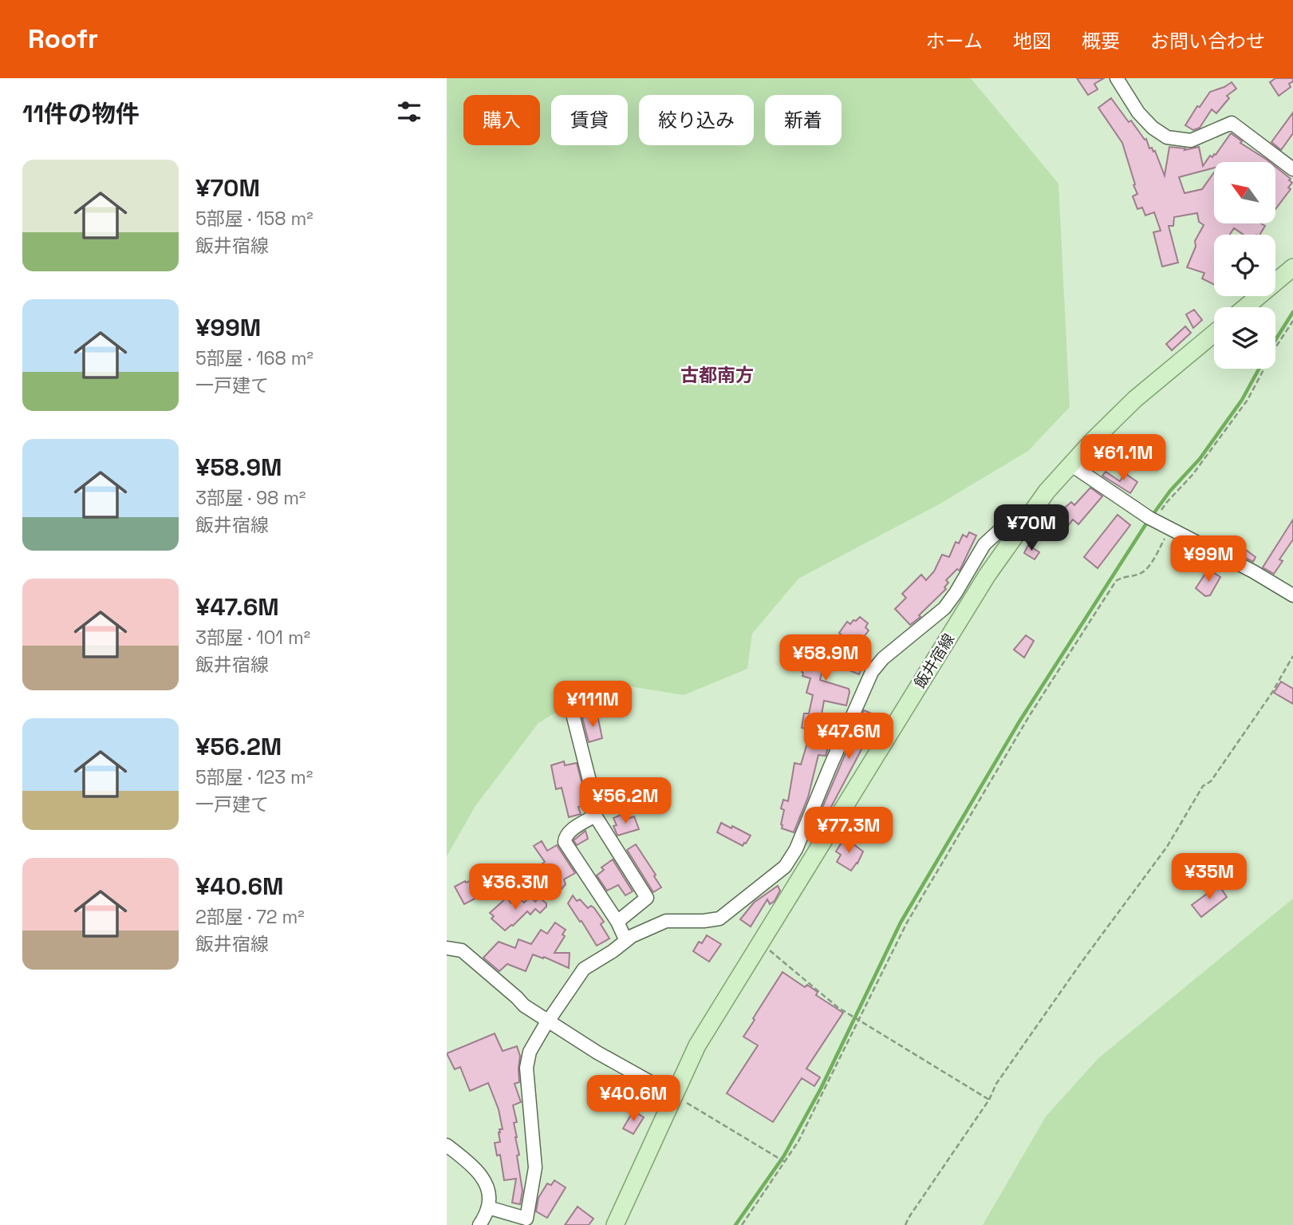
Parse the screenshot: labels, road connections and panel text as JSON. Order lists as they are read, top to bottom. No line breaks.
{"streets":{"main road":["飯井宿線"]},"districts":["古都南方"],"north":"top left","page":{"header":"Roofr","nav":["ホーム","地図","概要","お問い合わせ"],"heading":"11件の物件","chip":["購入","賃貸","絞り込み","新着"],"list":[{"name":"¥70M","note":"5部屋 · 158 m² · 飯井宿線"},{"name":"¥99M","note":"5部屋 · 168 m² · 一戸建て"},{"name":"¥58.9M","note":"3部屋 · 98 m² · 飯井宿線"},{"name":"¥47.6M","note":"3部屋 · 101 m² · 飯井宿線"},{"name":"¥56.2M","note":"5部屋 · 123 m² · 一戸建て"},{"name":"¥40.6M","note":"2部屋 · 72 m² · 飯井宿線"}],"price":["¥61.1M","¥70M","¥99M","¥58.9M","¥111M","¥47.6M","¥56.2M","¥77.3M","¥35M","¥36.3M","¥40.6M"]}}
